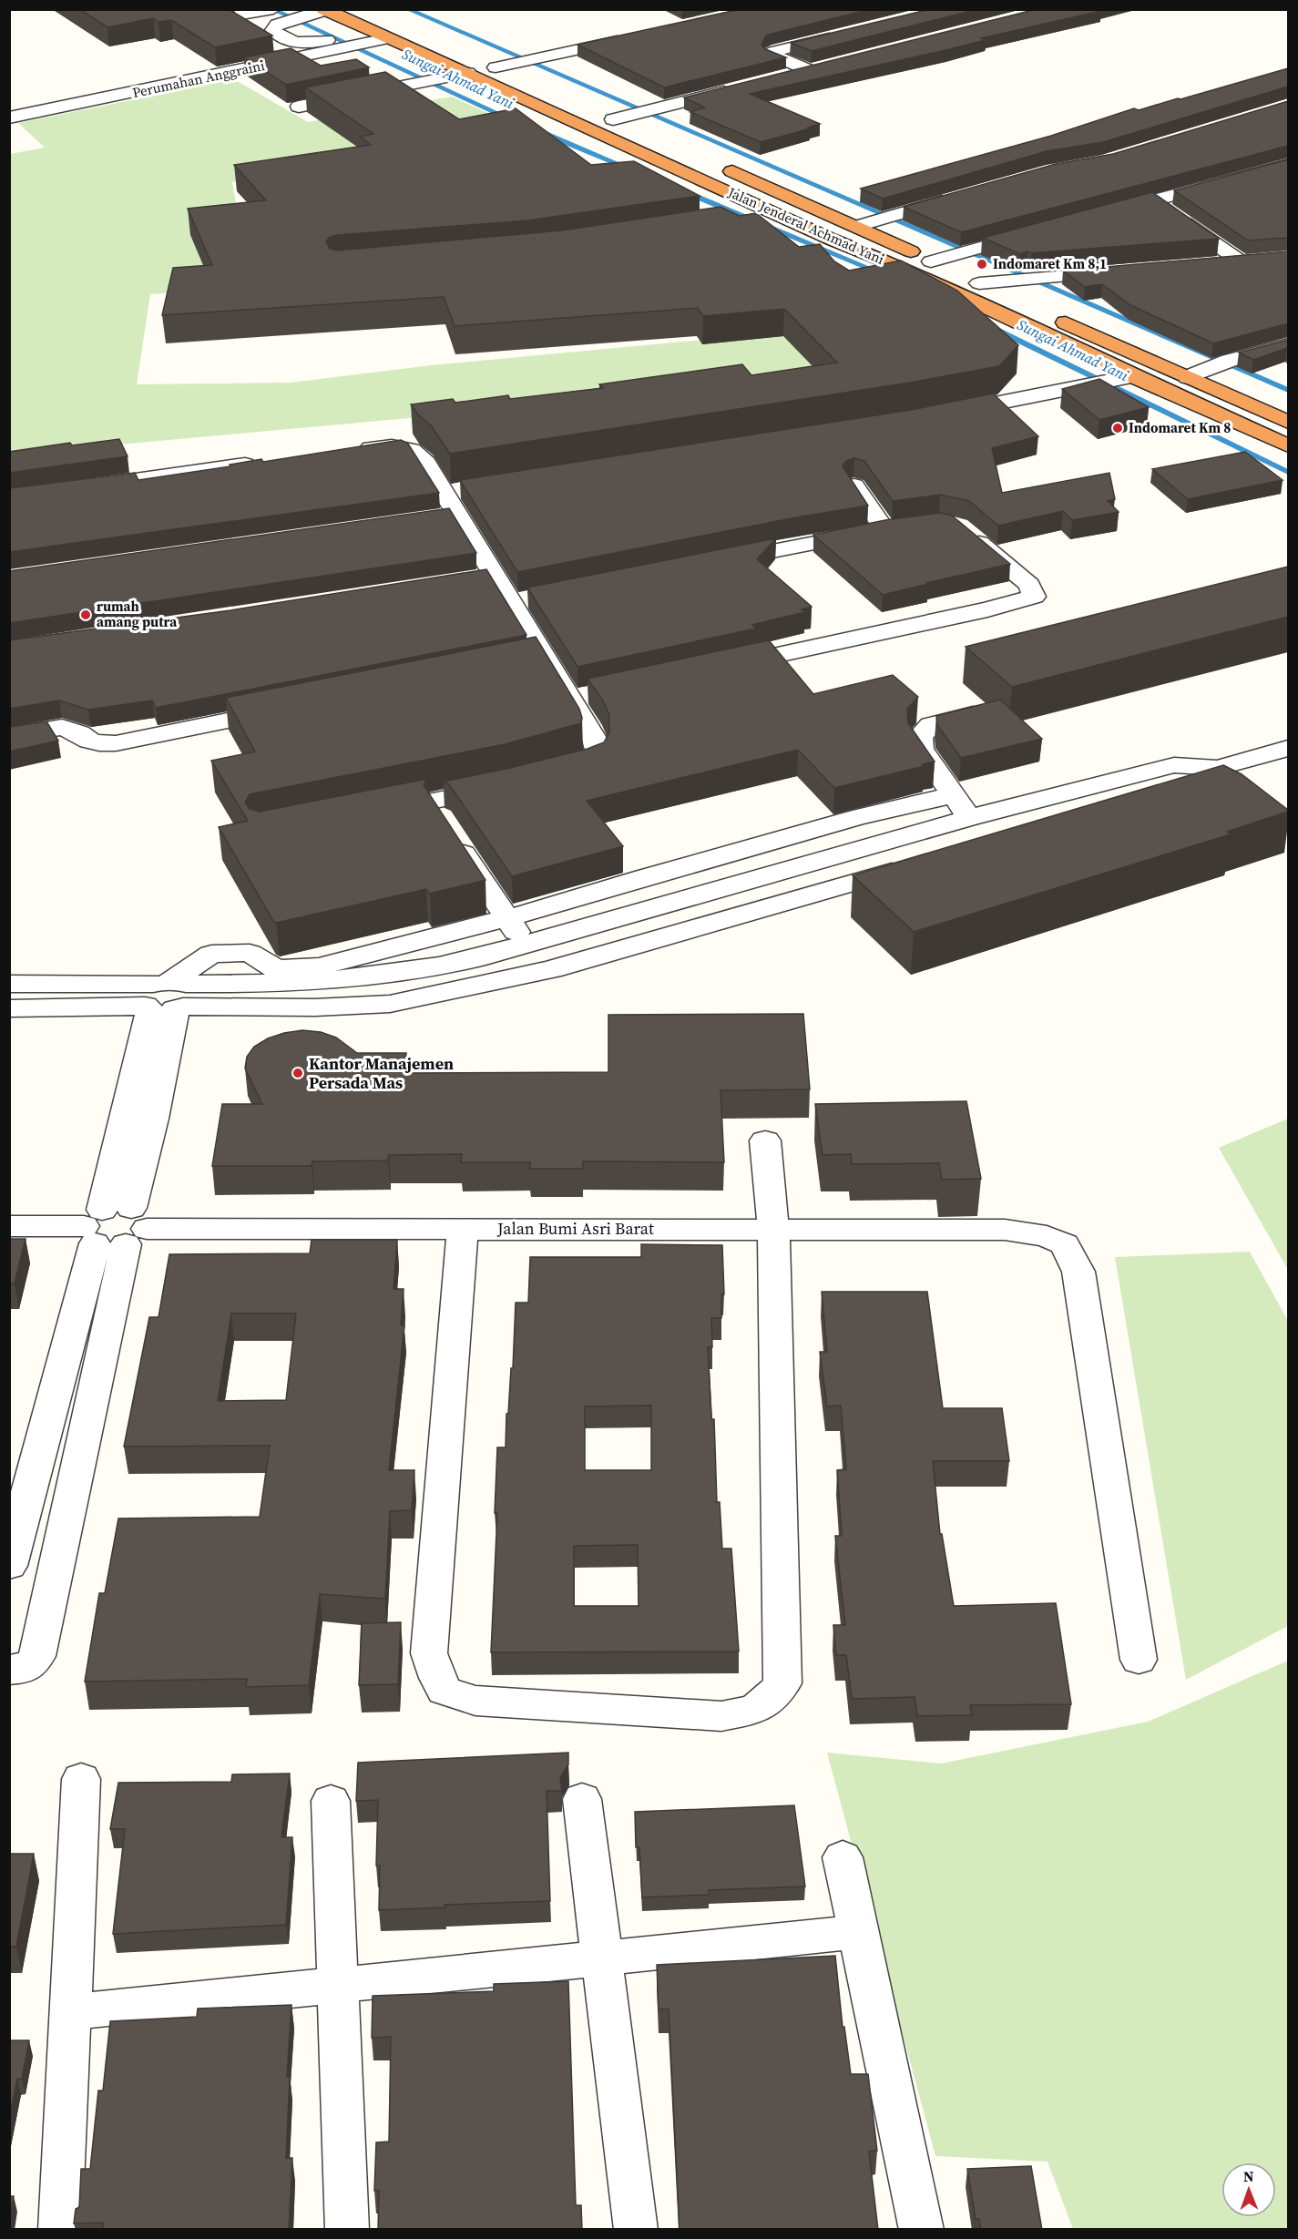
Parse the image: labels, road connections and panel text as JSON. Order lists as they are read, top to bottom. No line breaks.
{"streets":{"highway":["Jalan Jenderal Achmad Yani"],"street":["Perumahan Anggraini","Jalan Bumi Asri Barat"]},"crossings":[["Perumahan Anggraini","Jalan Jenderal Achmad Yani"]],"water":["Sungai Ahmad Yani"],"places":["Indomaret Km 8,1","Indomaret Km 8","rumah amang putra","Kantor Manajemen Persada Mas"],"north":"top"}
